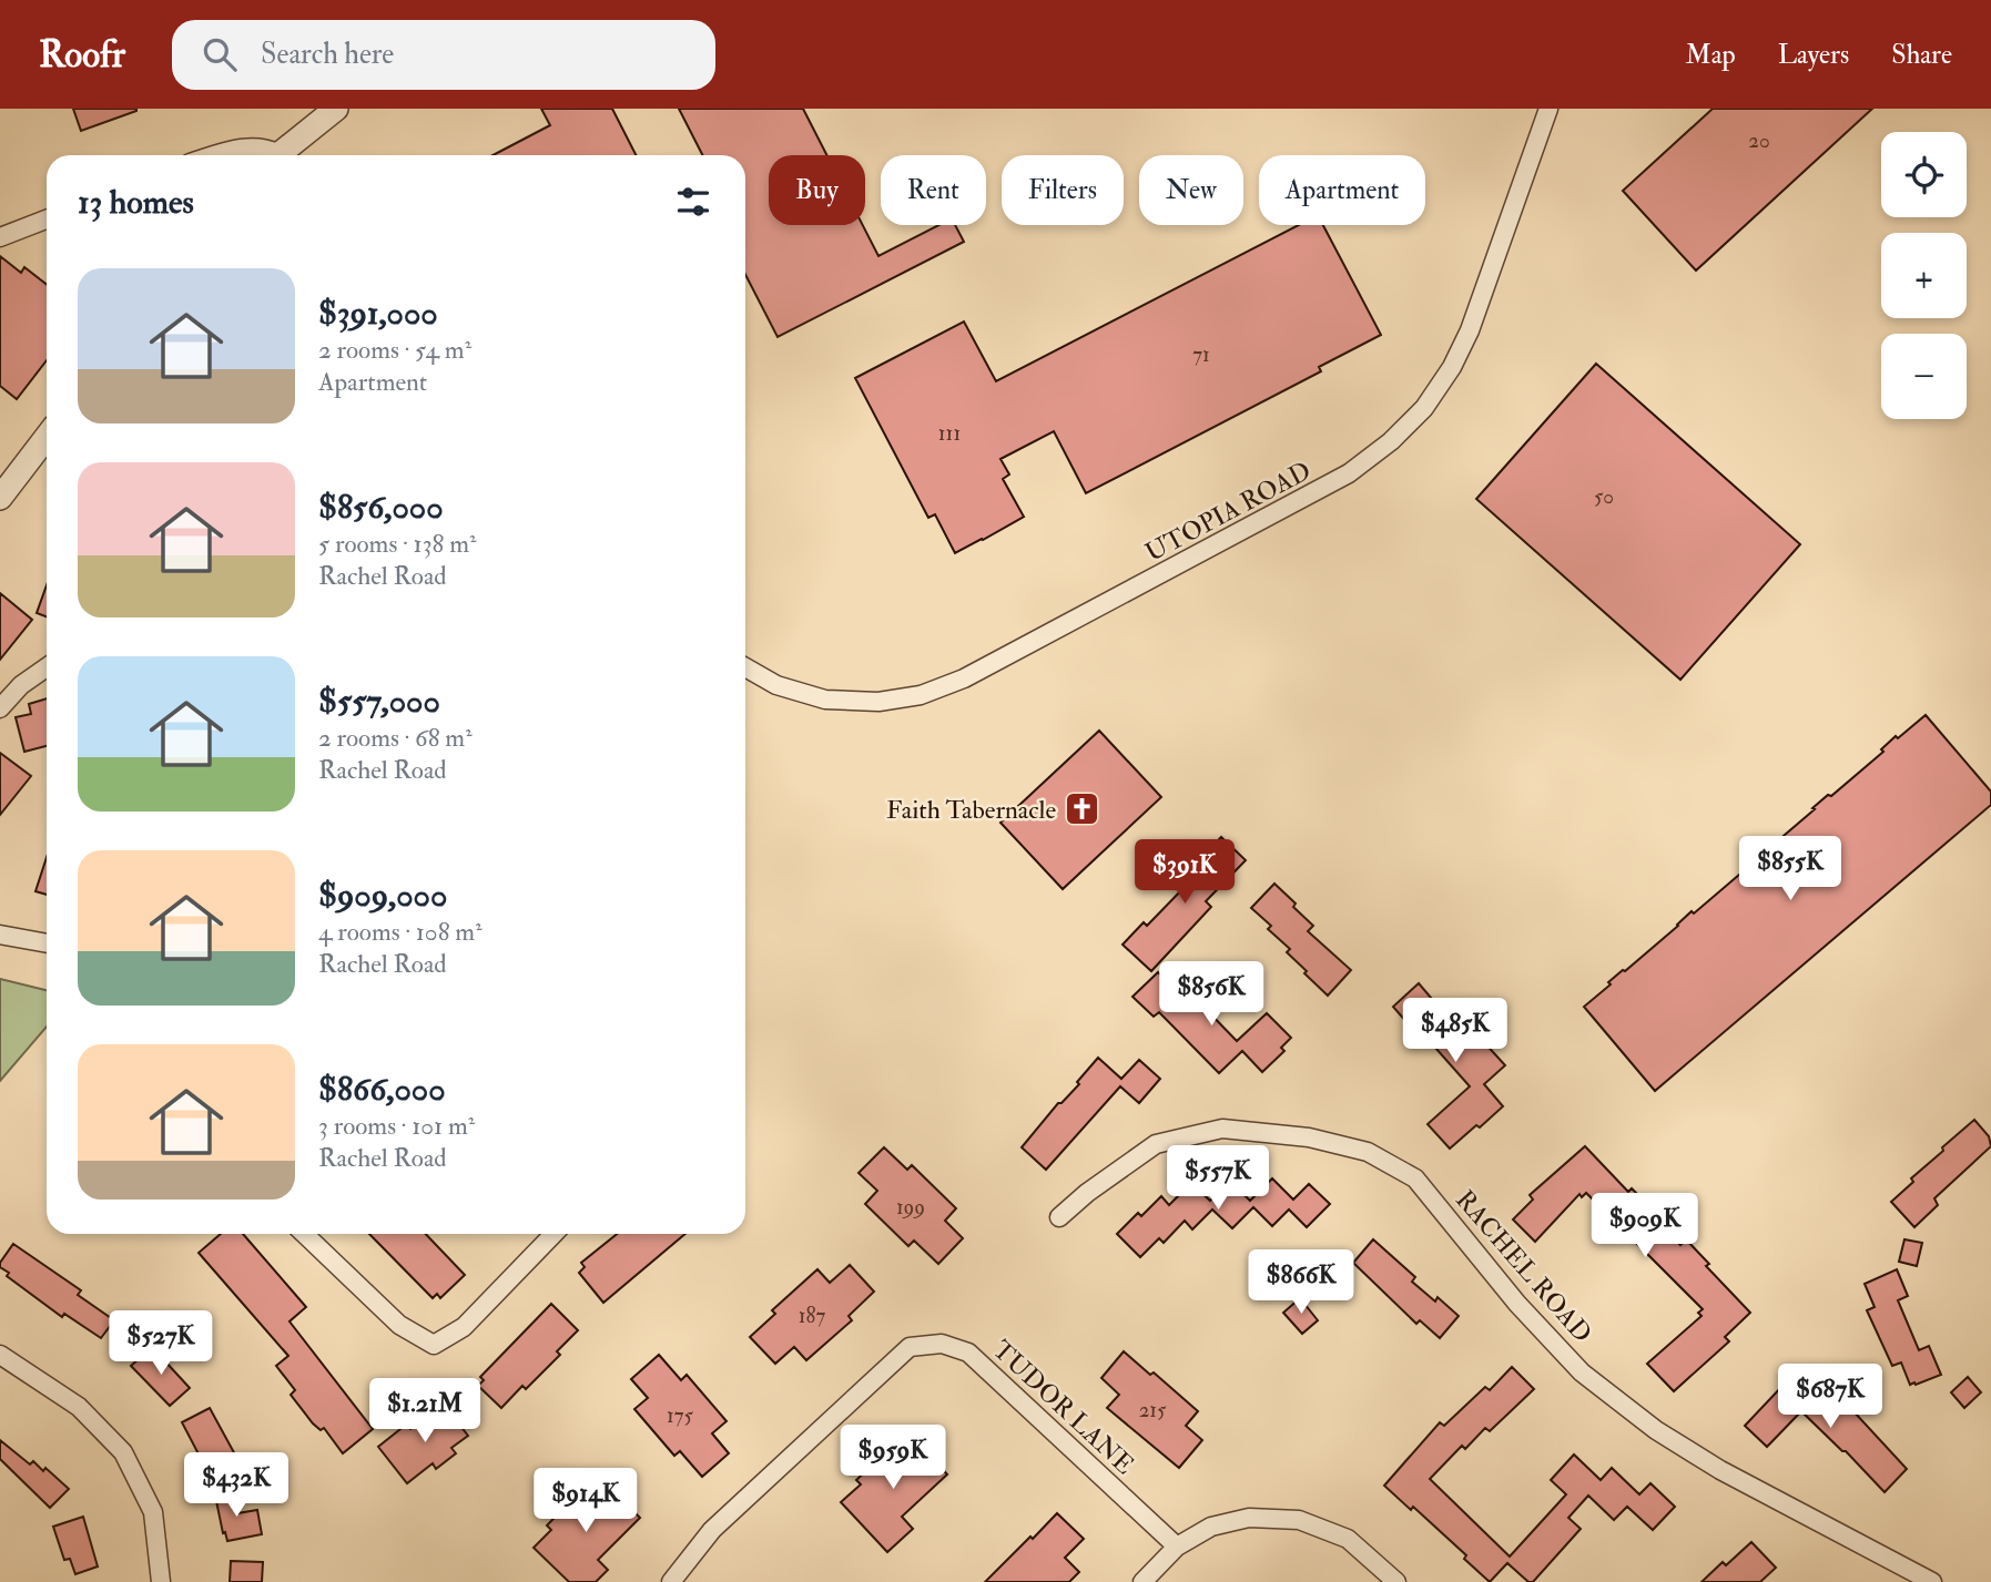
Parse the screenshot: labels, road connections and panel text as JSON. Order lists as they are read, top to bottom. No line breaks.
{"streets":{"street":["UTOPIA ROAD","RACHEL ROAD","TUDOR LANE"]},"places":{"church":["Faith Tabernacle"]},"house_numbers":["20","71","111","50","199","187","215","175"],"page":{"header":"Roofr","search":"Search here","nav":["Map","Layers","Share"],"map_buttons":["+","−"],"chip":["Buy","Rent","Filters","New","Apartment"],"heading":"13 homes","list":[{"name":"$391,000","note":"2 rooms · 54 m² · Apartment"},{"name":"$856,000","note":"5 rooms · 138 m² · Rachel Road"},{"name":"$557,000","note":"2 rooms · 68 m² · Rachel Road"},{"name":"$909,000","note":"4 rooms · 108 m² · Rachel Road"},{"name":"$866,000","note":"3 rooms · 101 m² · Rachel Road"}],"price":["$855K","$391K","$856K","$485K","$557K","$909K","$866K","$527K","$687K","$1.21M","$959K","$432K","$914K"]}}
